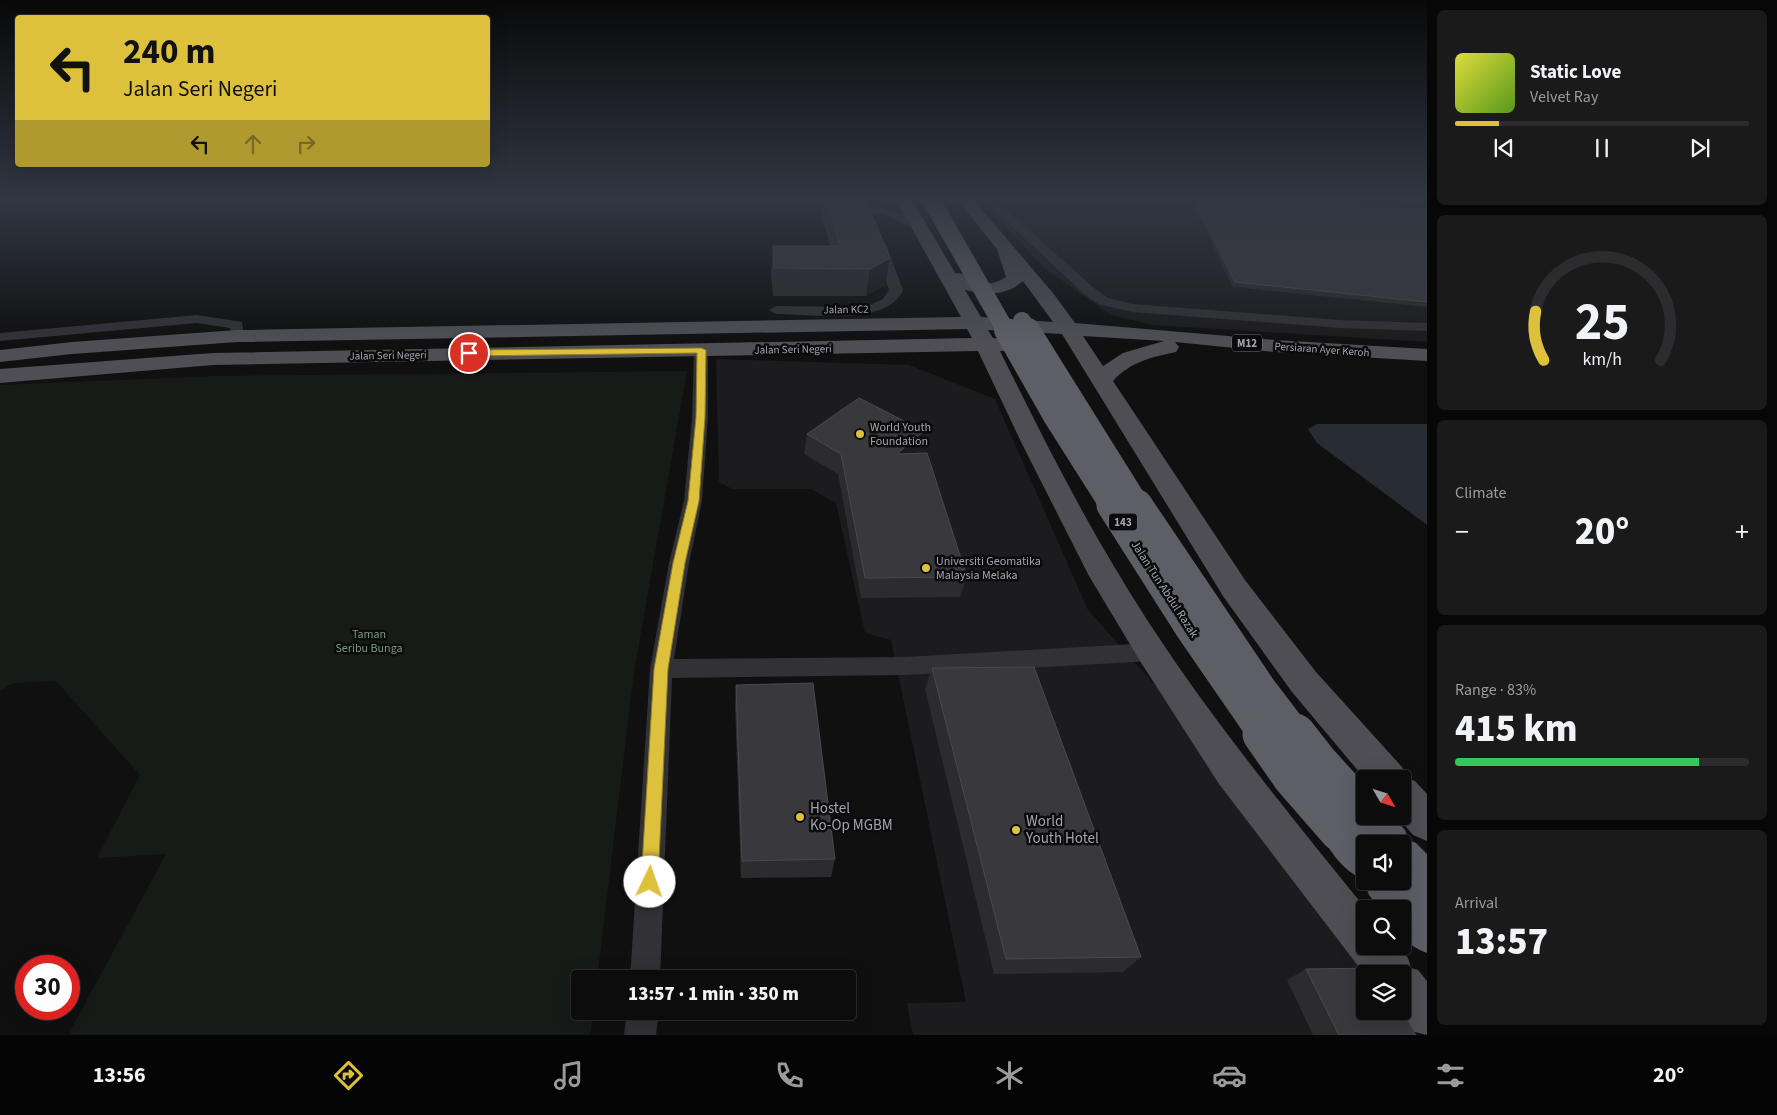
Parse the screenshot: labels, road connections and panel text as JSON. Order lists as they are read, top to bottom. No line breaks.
{"streets":{"highway":["143","Jalan Tun Abdul Razak"],"main road":["M12","Jalan Seri Negeri","Persiaran Ayer Keroh"],"street":["Jalan KC2"]},"crossings":[["M12","Jalan Seri Negeri"],["M12","Persiaran Ayer Keroh"]],"parks":["Taman Seribu Bunga"],"places":["World Youth Foundation","Universiti Geomatika Malaysia Melaka","Hostel Ko-Op MGBM","World Youth Hotel"],"north":"bottom right","page":{"turn":["240 m","Jalan Seri Negeri"],"song":["Static Love","Velvet Ray"],"tile":["Climate",["Range · 83%","415 km"],["Arrival","13:57"]],"heat":["−","20°","+"],"limit":"30","trip":"13:57 · 1 min · 350 m","tabs":["13:56","20°"],"gauge":["25","km/h"]}}
